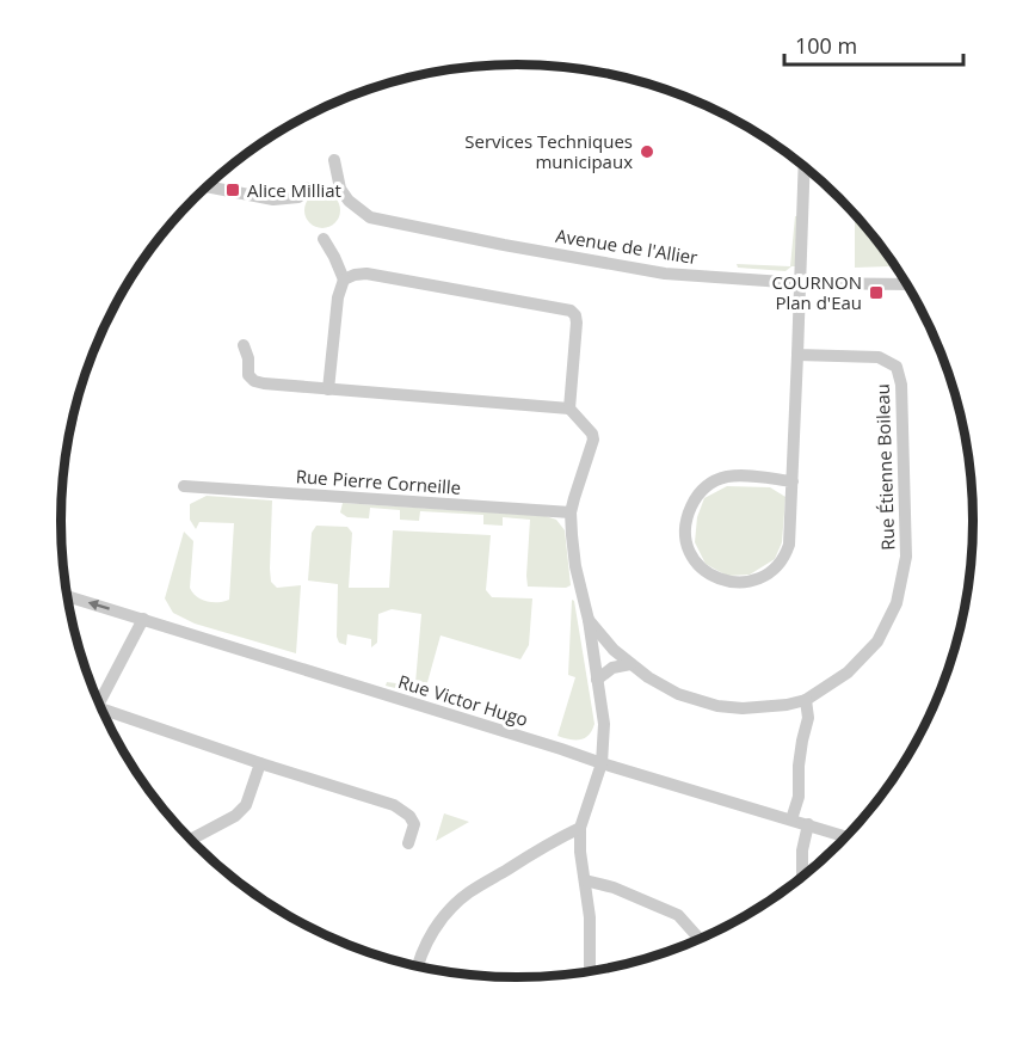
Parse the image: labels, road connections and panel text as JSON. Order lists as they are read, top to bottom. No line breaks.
{"streets":{"street":["Avenue de l'Allier","Rue Étienne Boileau","Rue Pierre Corneille","Rue Victor Hugo"]},"crossings":[["Rue Étienne Boileau","Rue Pierre Corneille"],["Rue Étienne Boileau","Rue Victor Hugo"]],"places":{"other":["Services Techniques municipaux"],"transit":["Alice Milliat","COURNON Plan d'Eau"]},"scale_bar":"100 m"}
